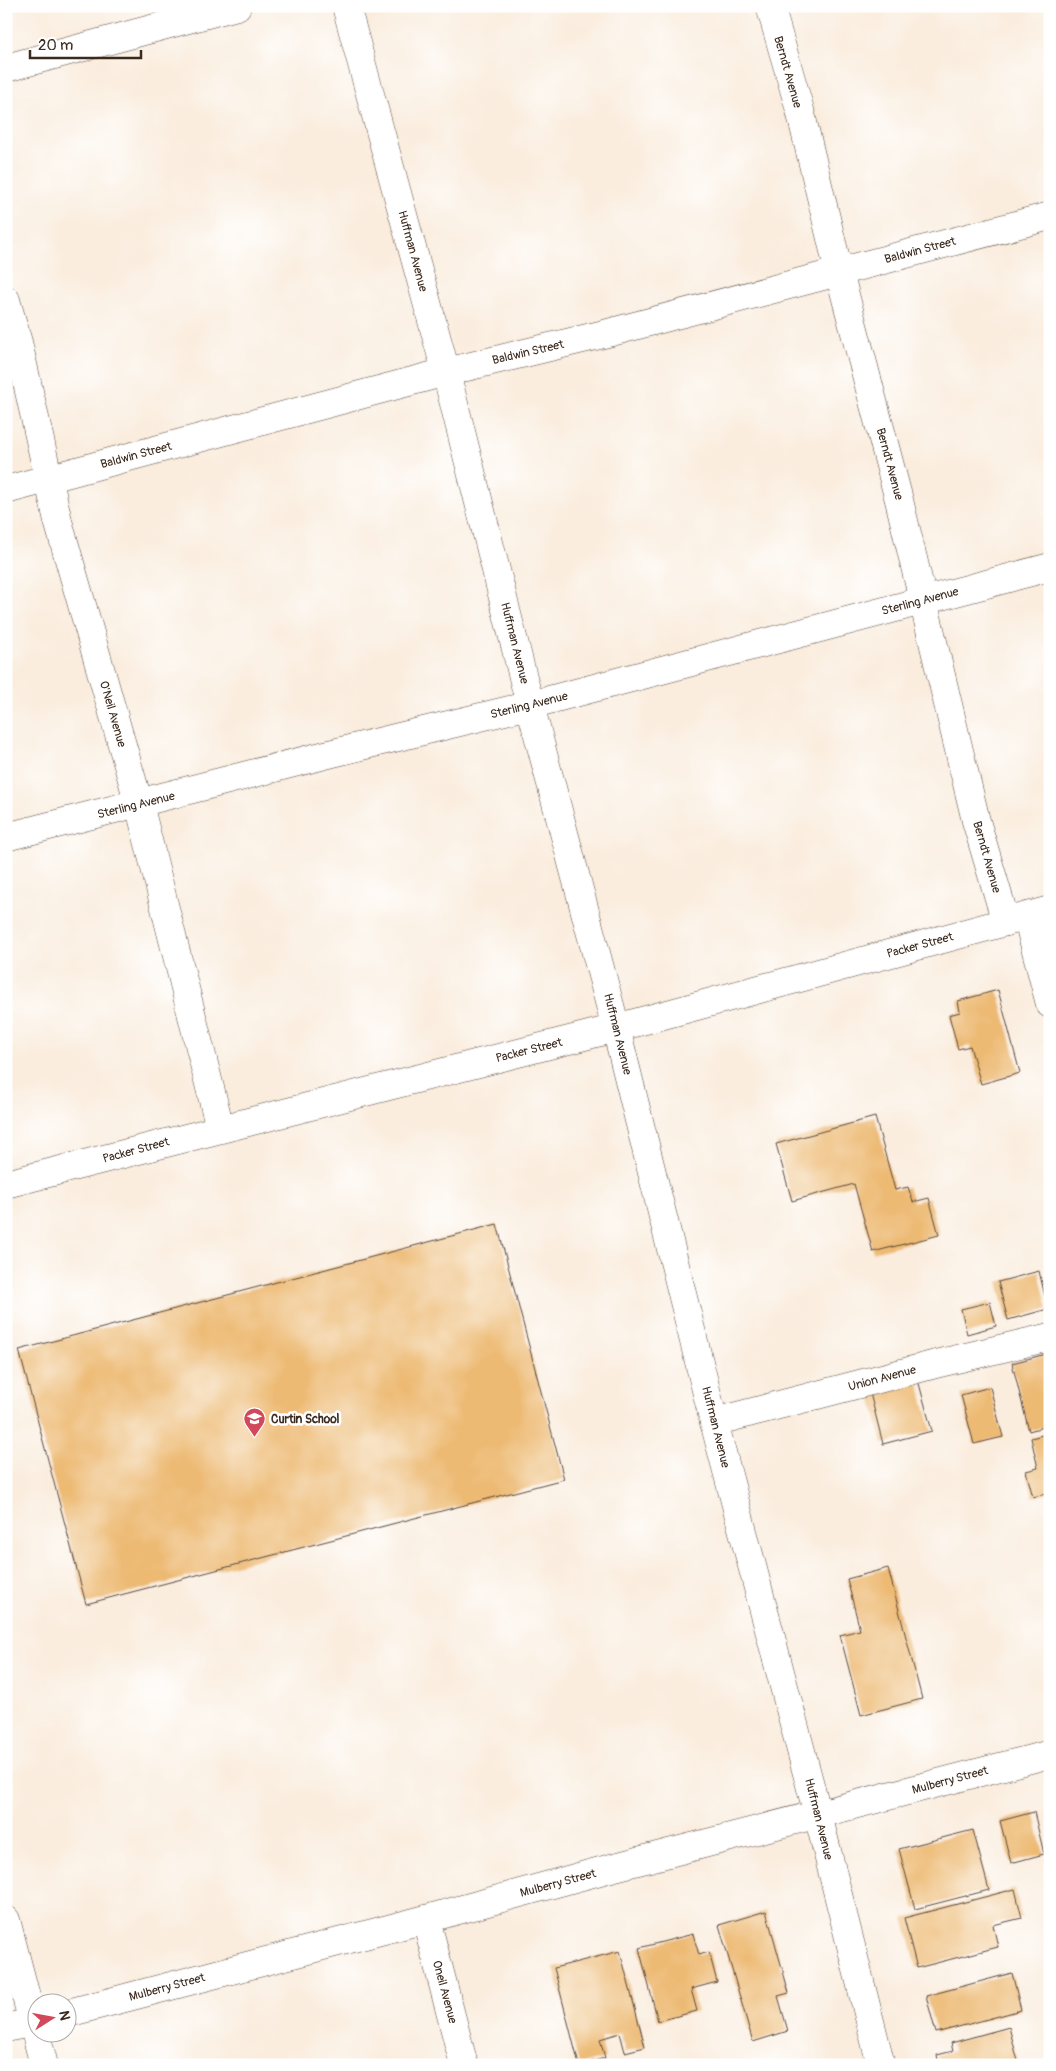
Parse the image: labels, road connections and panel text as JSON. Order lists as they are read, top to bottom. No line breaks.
{"streets":{"street":["Berndt Avenue","Baldwin Street","Huffman Avenue","Sterling Avenue","O'Neil Avenue","Packer Street","Union Avenue","Mulberry Street","Oneil Avenue"]},"crossings":[["Berndt Avenue","Baldwin Street"],["Berndt Avenue","Sterling Avenue"],["Berndt Avenue","Packer Street"],["Baldwin Street","Huffman Avenue"],["Baldwin Street","O'Neil Avenue"],["Huffman Avenue","Sterling Avenue"],["Huffman Avenue","Packer Street"],["Huffman Avenue","Union Avenue"],["Huffman Avenue","Mulberry Street"],["Sterling Avenue","O'Neil Avenue"],["O'Neil Avenue","Packer Street"],["Mulberry Street","Oneil Avenue"]],"places":{"school or university":["Curtin School"]},"scale_bar":"20 m","north":"right"}
